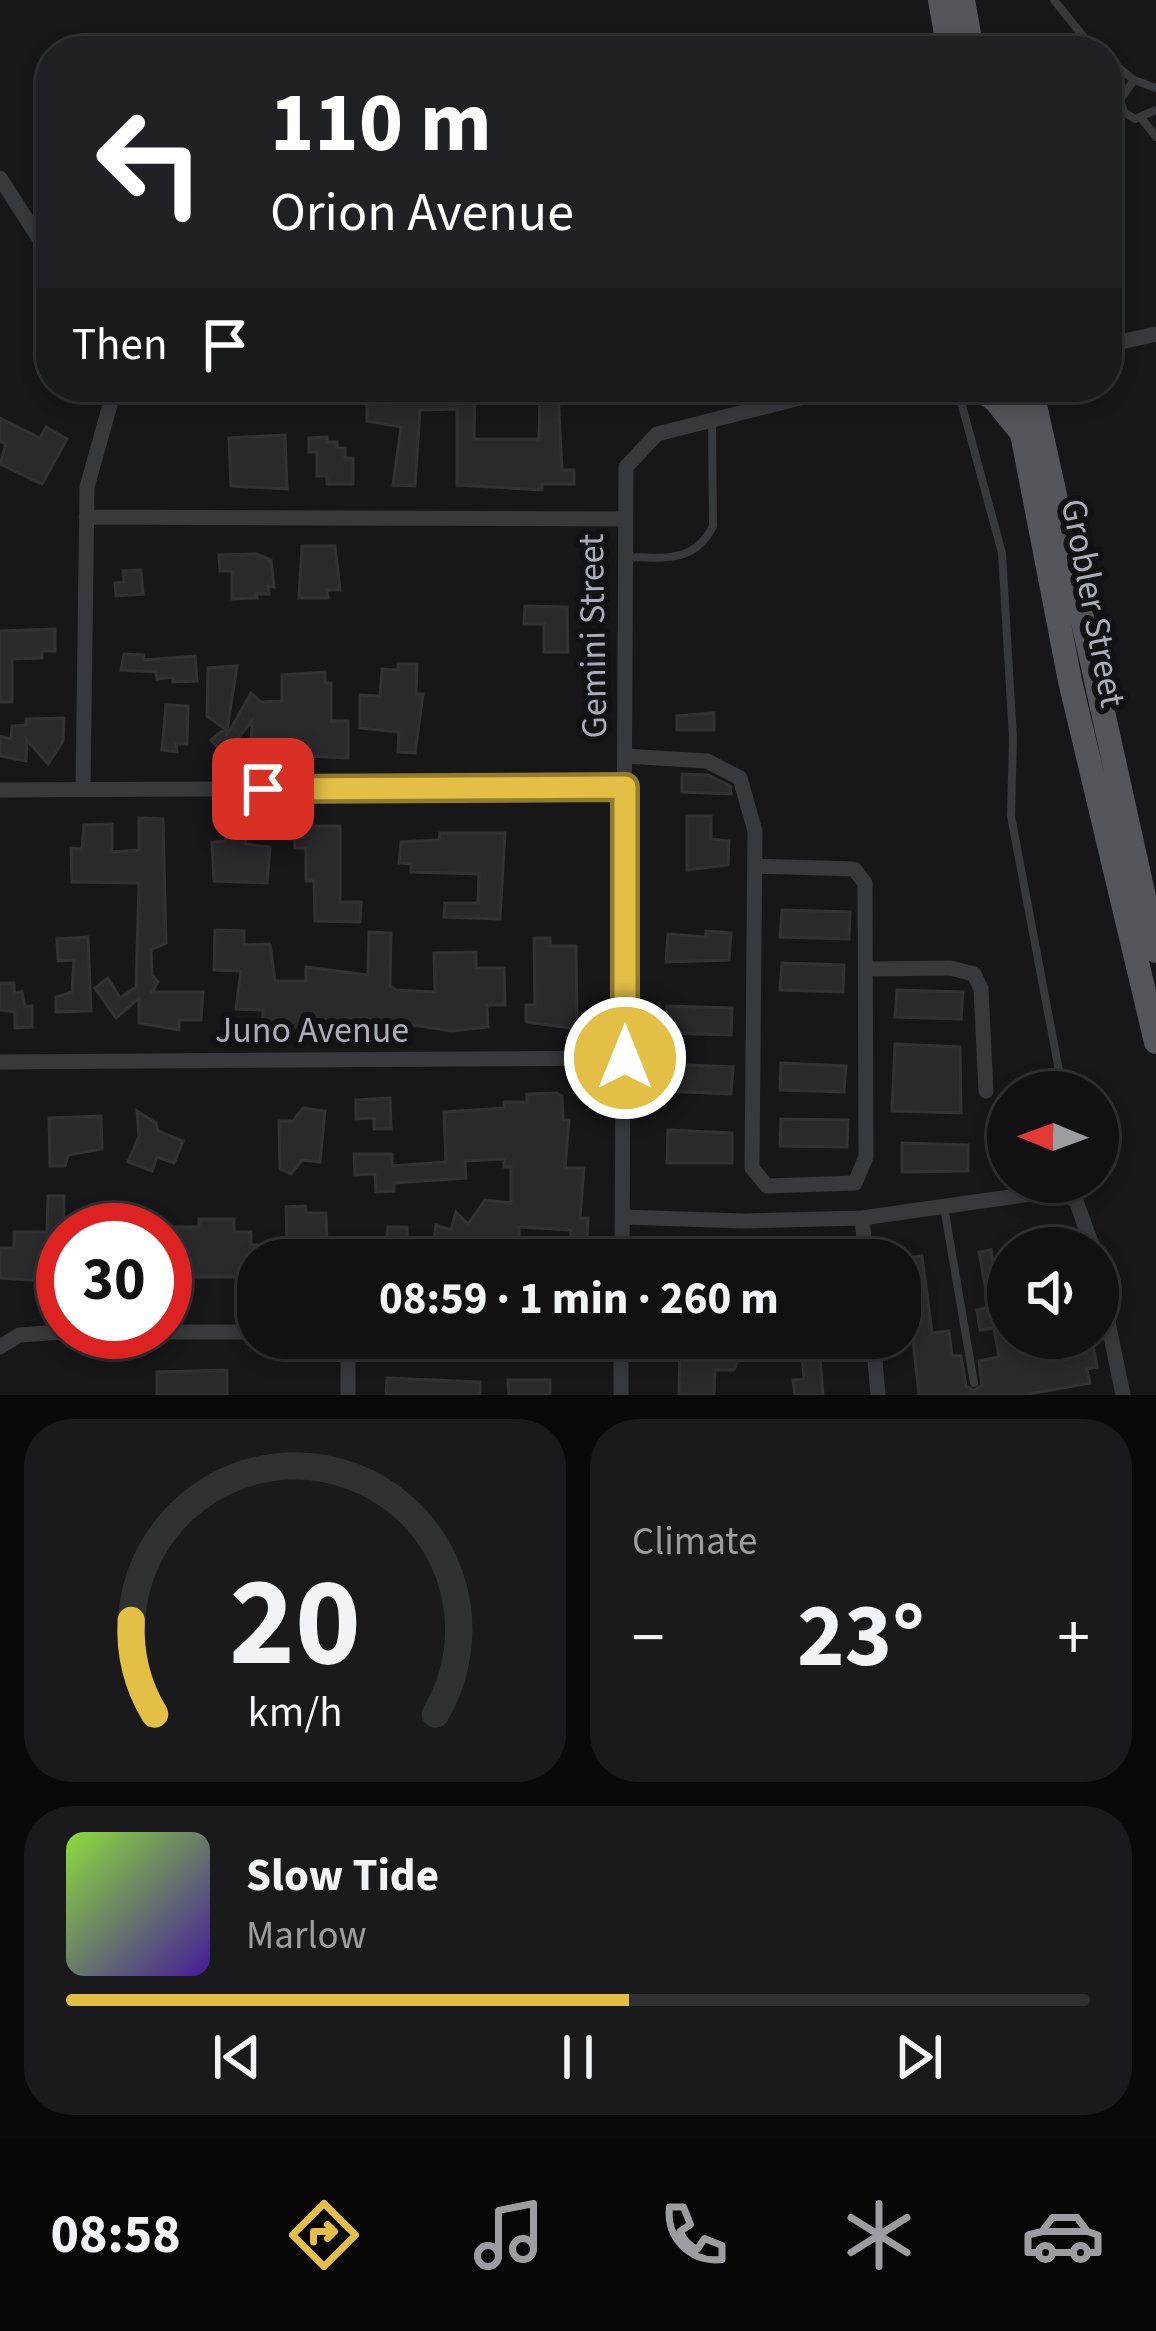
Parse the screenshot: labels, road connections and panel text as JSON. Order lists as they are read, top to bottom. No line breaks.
{"streets":{"main road":["Grobler Street"],"street":["Gemini Street","Juno Avenue"]},"crossings":[["Gemini Street","Juno Avenue"]],"north":"left","page":{"turn":["110 m","Orion Avenue"],"then":"Then","limit":"30","trip":"08:59 · 1 min · 260 m","tile":"Climate","heat":["−","23°","+"],"song":["Slow Tide","Marlow"],"tabs":"08:58","gauge":["20","km/h"]}}
